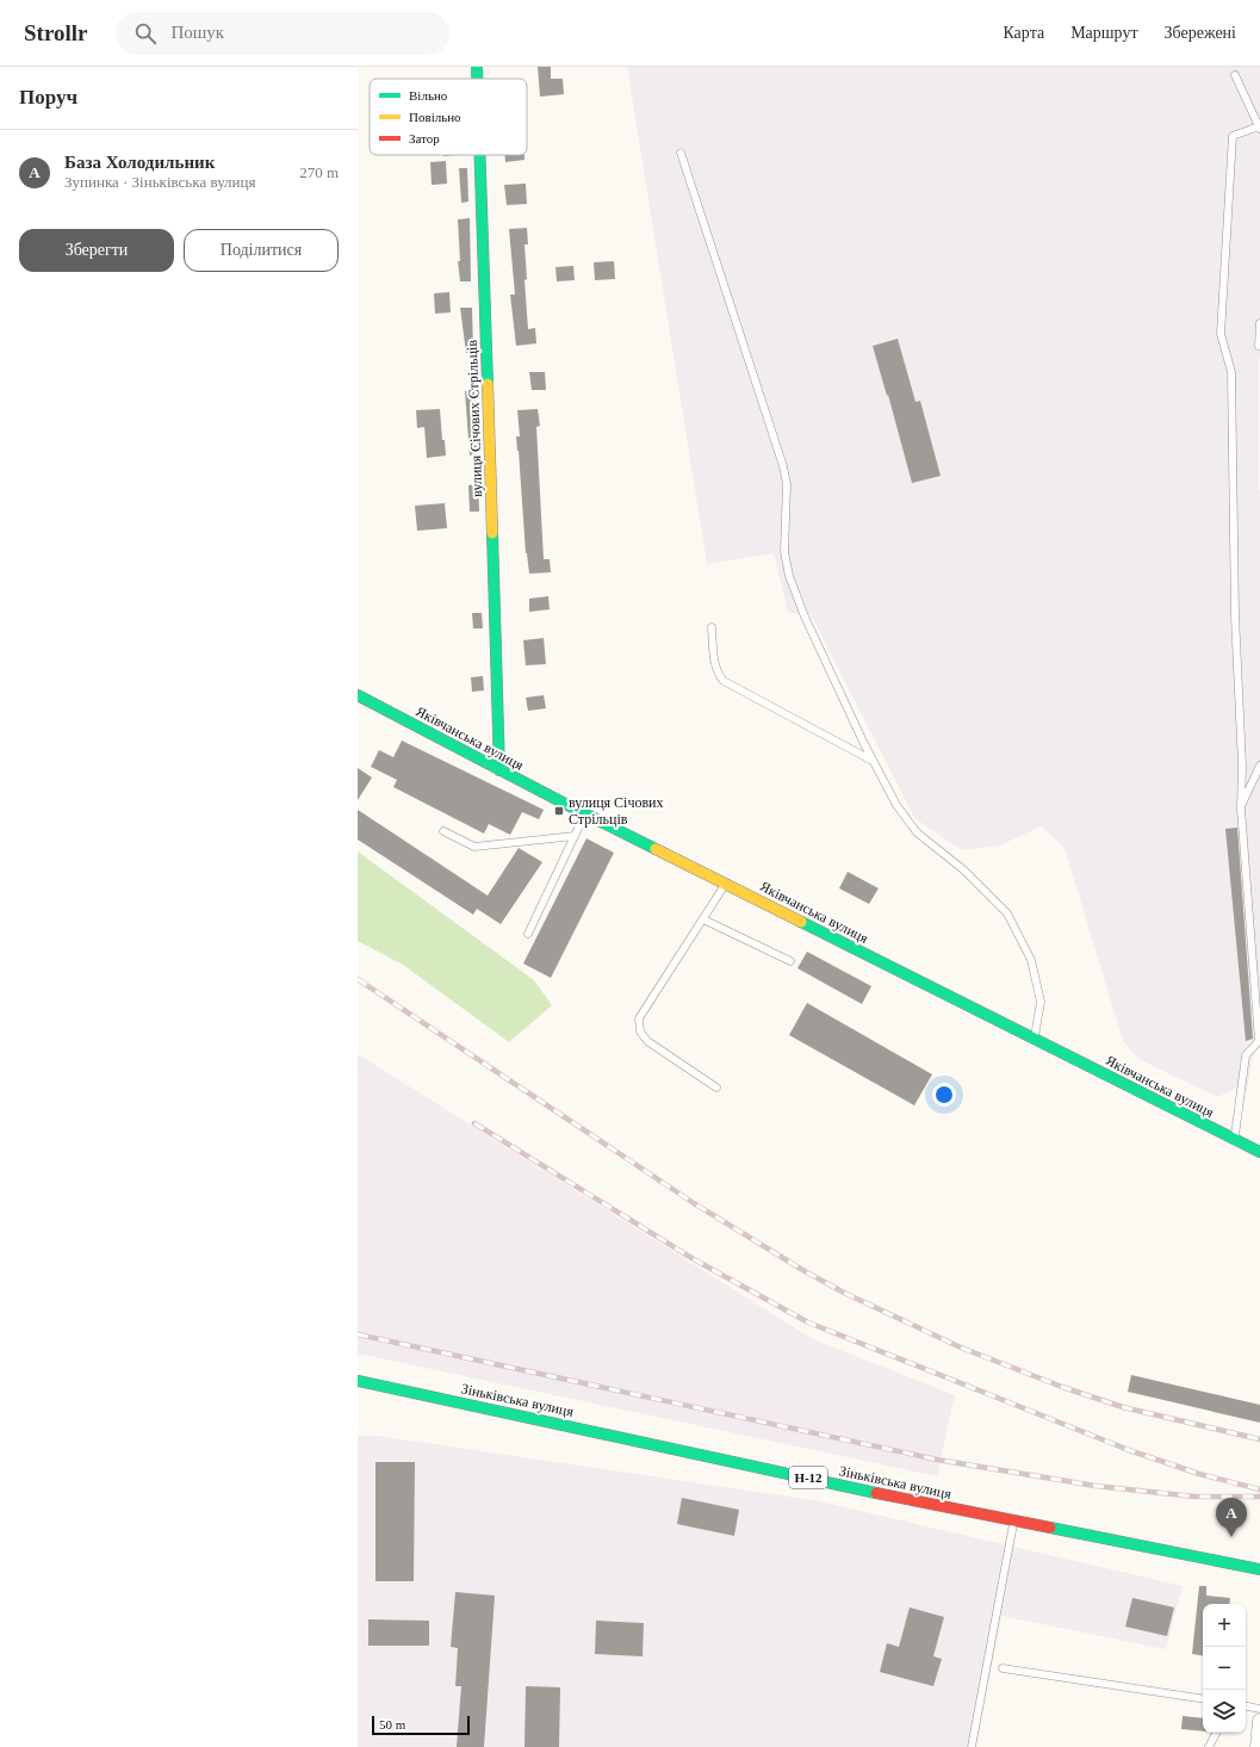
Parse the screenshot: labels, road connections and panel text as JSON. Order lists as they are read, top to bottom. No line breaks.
{"streets":{"street":["вулиця Січових Стрільців","Яківчанська вулиця","Зіньківська вулиця","Н-12"]},"crossings":[["вулиця Січових Стрільців","Яківчанська вулиця"]],"places":{"transit":["вулиця Січових Стрільців"]},"legend":["Вільно","Повільно","Затор"],"scale_bar":"50 m","page":{"header":"Strollr","search":"Пошук","nav":["Карта","Маршрут","Збережені"],"heading":"Поруч","list":[{"mark":"A","name":"База Холодильник","note":"Зупинка · Зіньківська вулиця","value":"270 m"}],"buttons":["Зберегти","Поділитися"],"pins":"A","map_buttons":["+","−"],"scale":"50 m"}}
